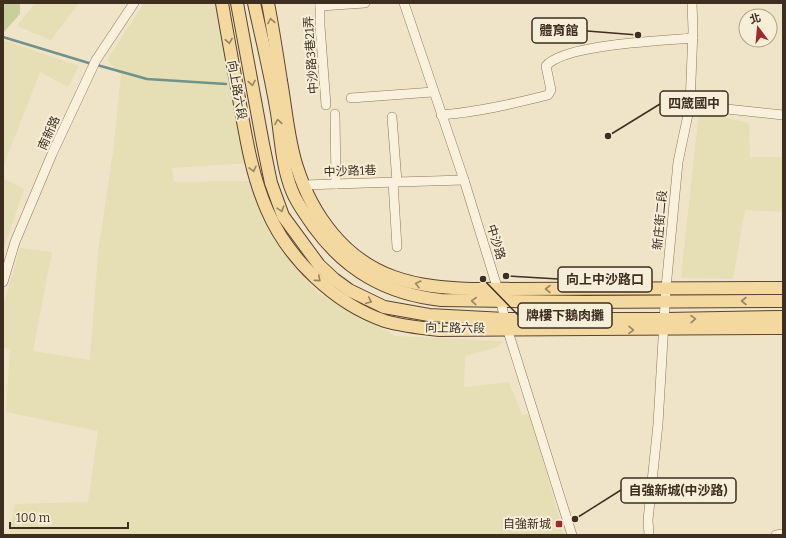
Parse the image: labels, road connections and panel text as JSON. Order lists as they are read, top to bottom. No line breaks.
{"streets":{"main road":["向上路六段"],"street":["中沙路3巷21弄","南新路","中沙路1巷","新庄街二段","中沙路"]},"crossings":[["向上路六段","新庄街二段"],["向上路六段","中沙路"],["中沙路1巷","中沙路"]],"one_way":["向上路六段"],"places":{"other":["體育館","四箴國中","向上中沙路口","牌樓下鵝肉攤","自強新城(中沙路)"],"transit":["自強新城"]},"scale_bar":"100 m","north":"top"}
